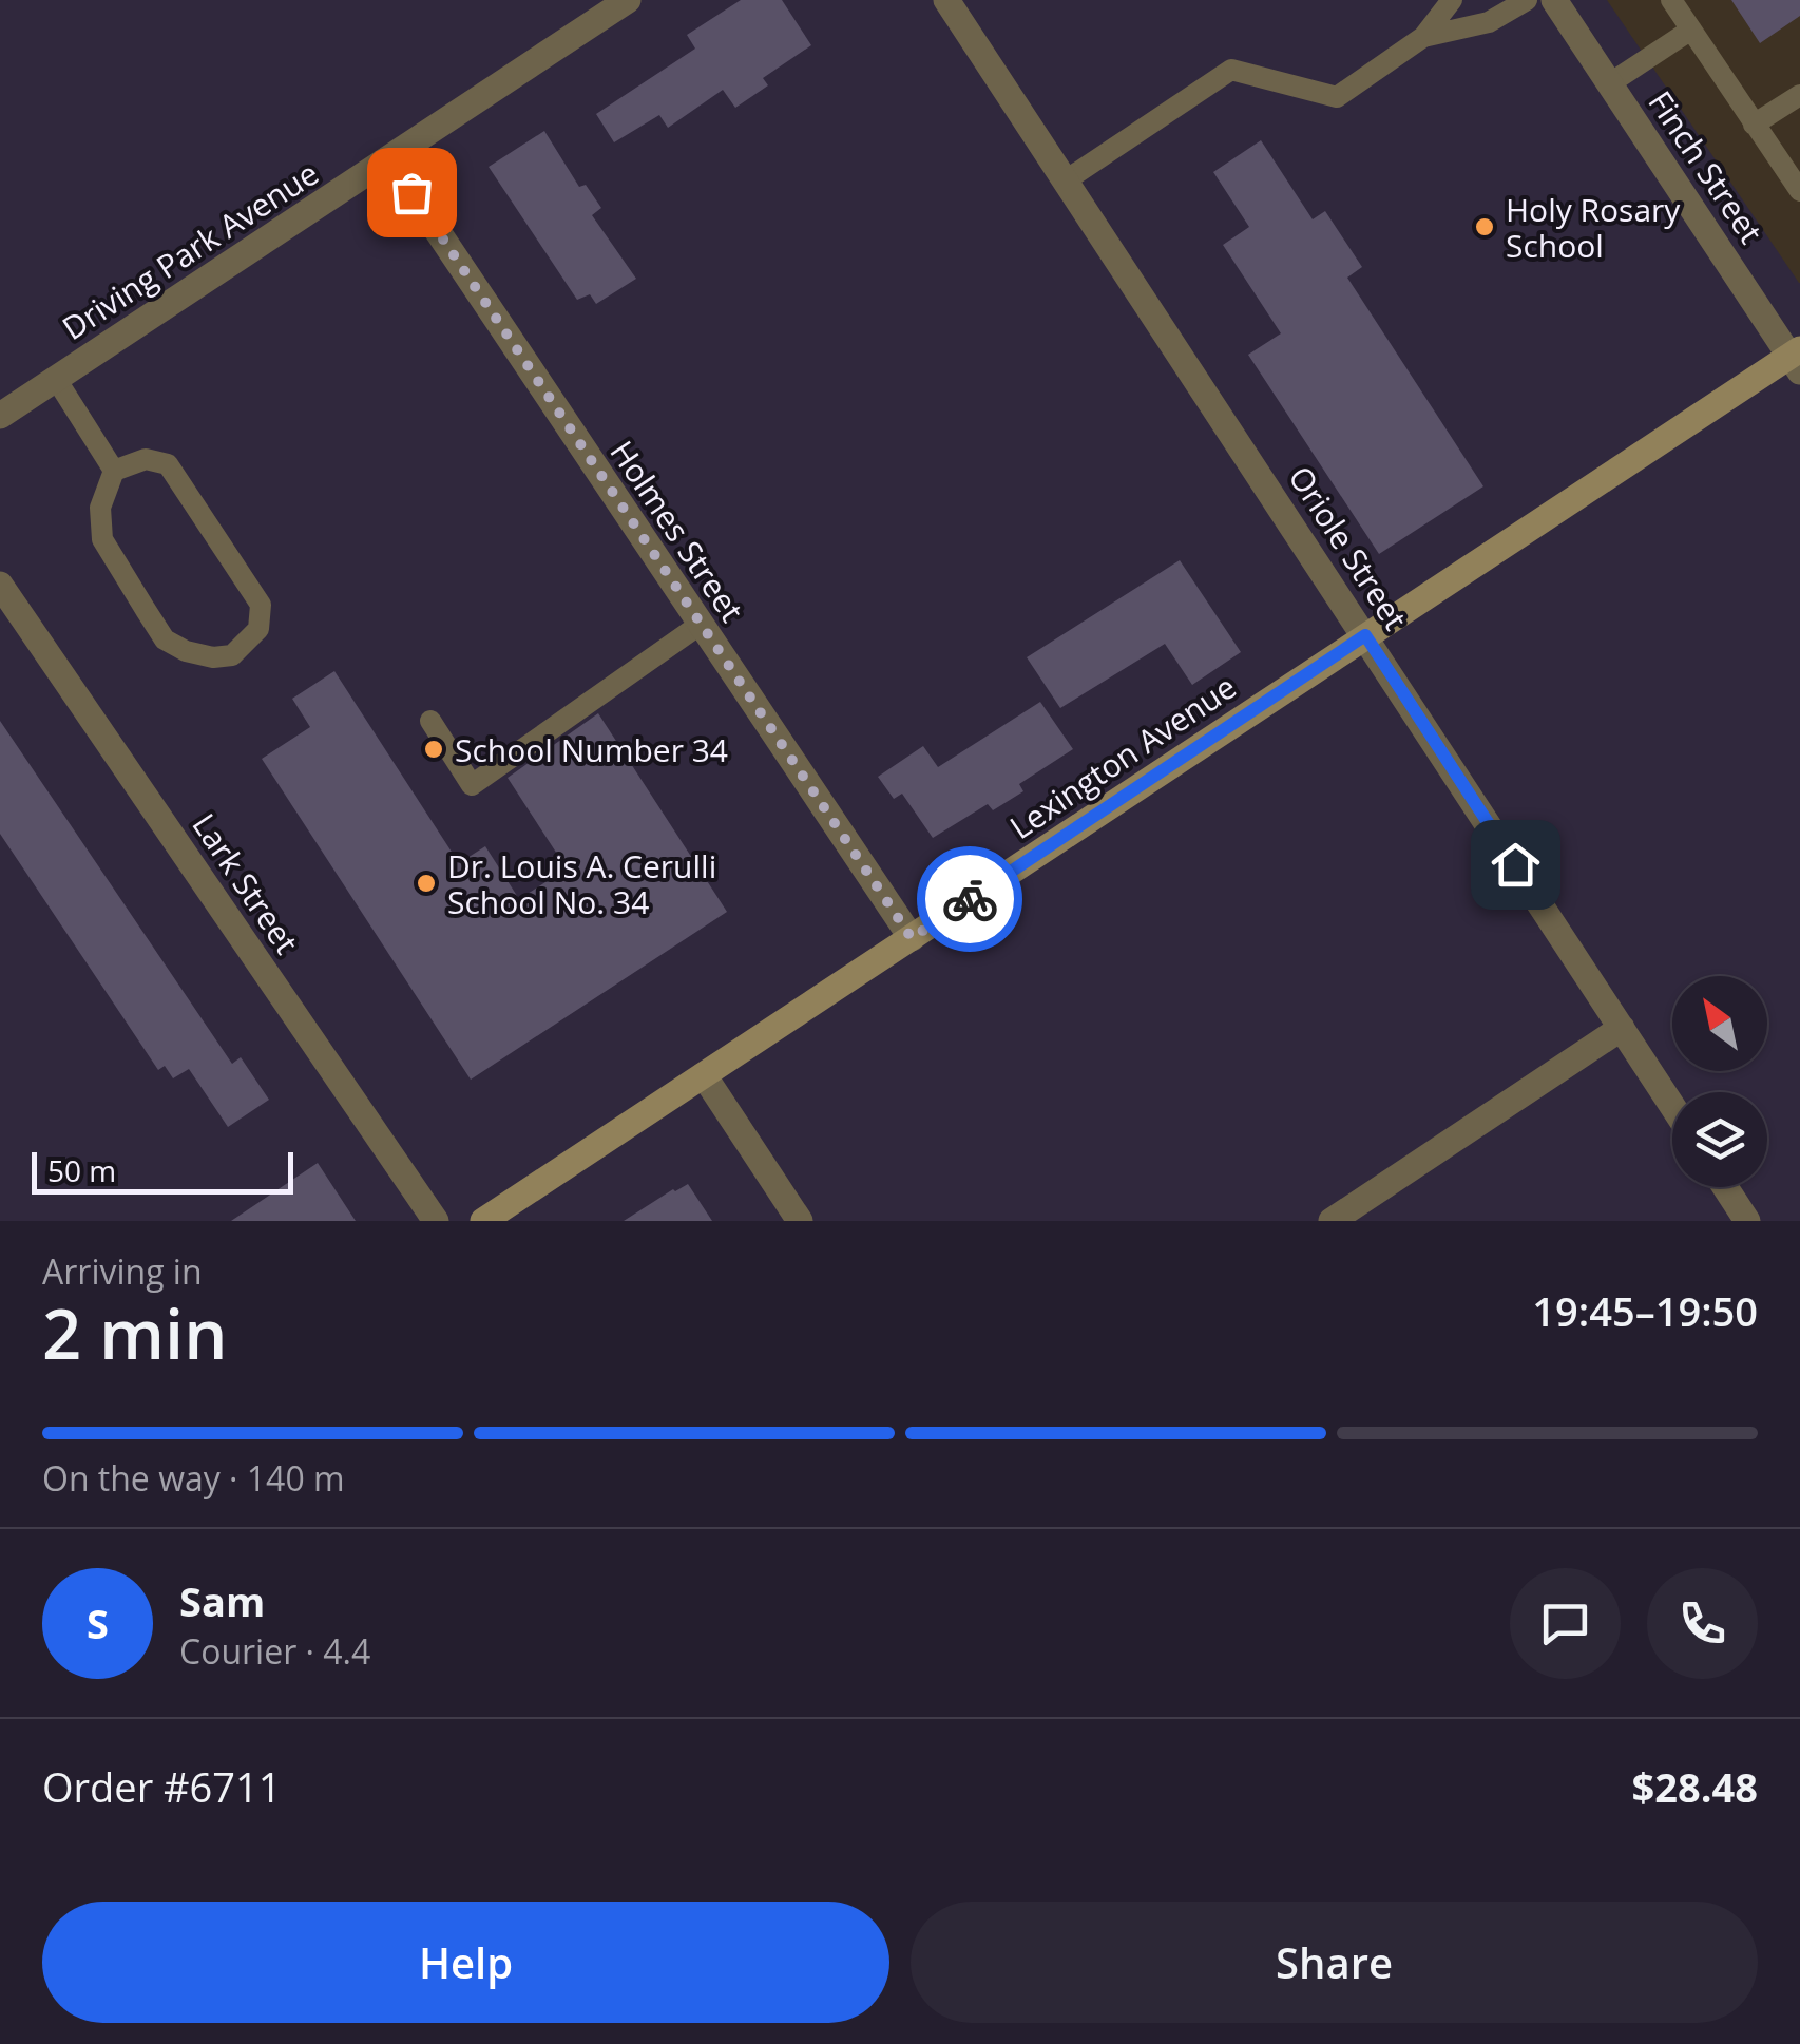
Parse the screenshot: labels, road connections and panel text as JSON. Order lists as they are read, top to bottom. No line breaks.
{"streets":{"main road":["Lexington Avenue"],"street":["Finch Street","Driving Park Avenue","Holmes Street","Oriole Street","Lark Street"]},"crossings":[["Finch Street","Lexington Avenue"],["Driving Park Avenue","Holmes Street"],["Holmes Street","Lexington Avenue"],["Oriole Street","Lexington Avenue"]],"places":["Holy Rosary School","School Number 34","Dr. Louis A. Cerulli School No. 34"],"scale_bar":"50 m","north":"top left","page":{"scale":"50 m","heading":["2 min","Arriving in","19:45–19:50"],"panel":["Sam","Courier · 4.4","Order #6711","$28.48"],"bar":"On the way · 140 m","round":"S","buttons":["Help","Share"]}}
